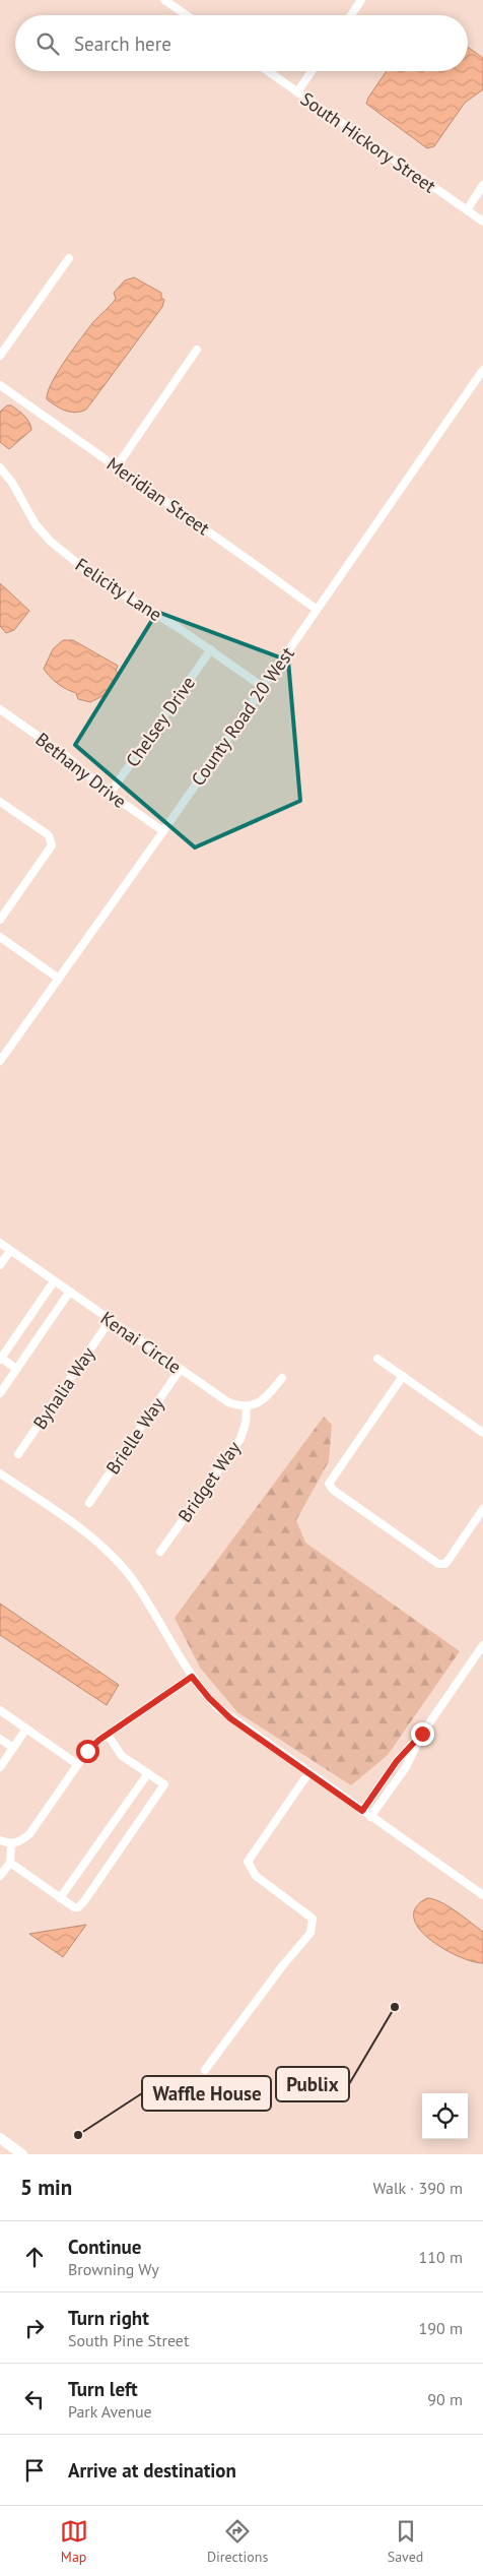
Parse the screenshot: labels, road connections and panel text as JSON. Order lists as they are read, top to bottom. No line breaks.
{"streets":{"street":["South Hickory Street","Meridian Street","Felicity Lane","County Road 20 West","Chelsey Drive","Bethany Drive","Kenai Circle","Byhalia Way","Brielle Way","Bridget Way"]},"crossings":[["Meridian Street","County Road 20 West"],["Felicity Lane","County Road 20 West"],["Felicity Lane","Chelsey Drive"],["County Road 20 West","Bethany Drive"],["Chelsey Drive","Bethany Drive"],["Kenai Circle","Byhalia Way"],["Kenai Circle","Brielle Way"],["Kenai Circle","Bridget Way"]],"places":["Publix","Waffle House"],"page":{"search":"Search here","heading":["5 min","Walk · 390 m"],"list":[["Continue","Browning Wy","110 m"],["Turn right","South Pine Street","190 m"],["Turn left","Park Avenue","90 m"],"Arrive at destination"],"nav":["Map","Directions","Saved"]}}
